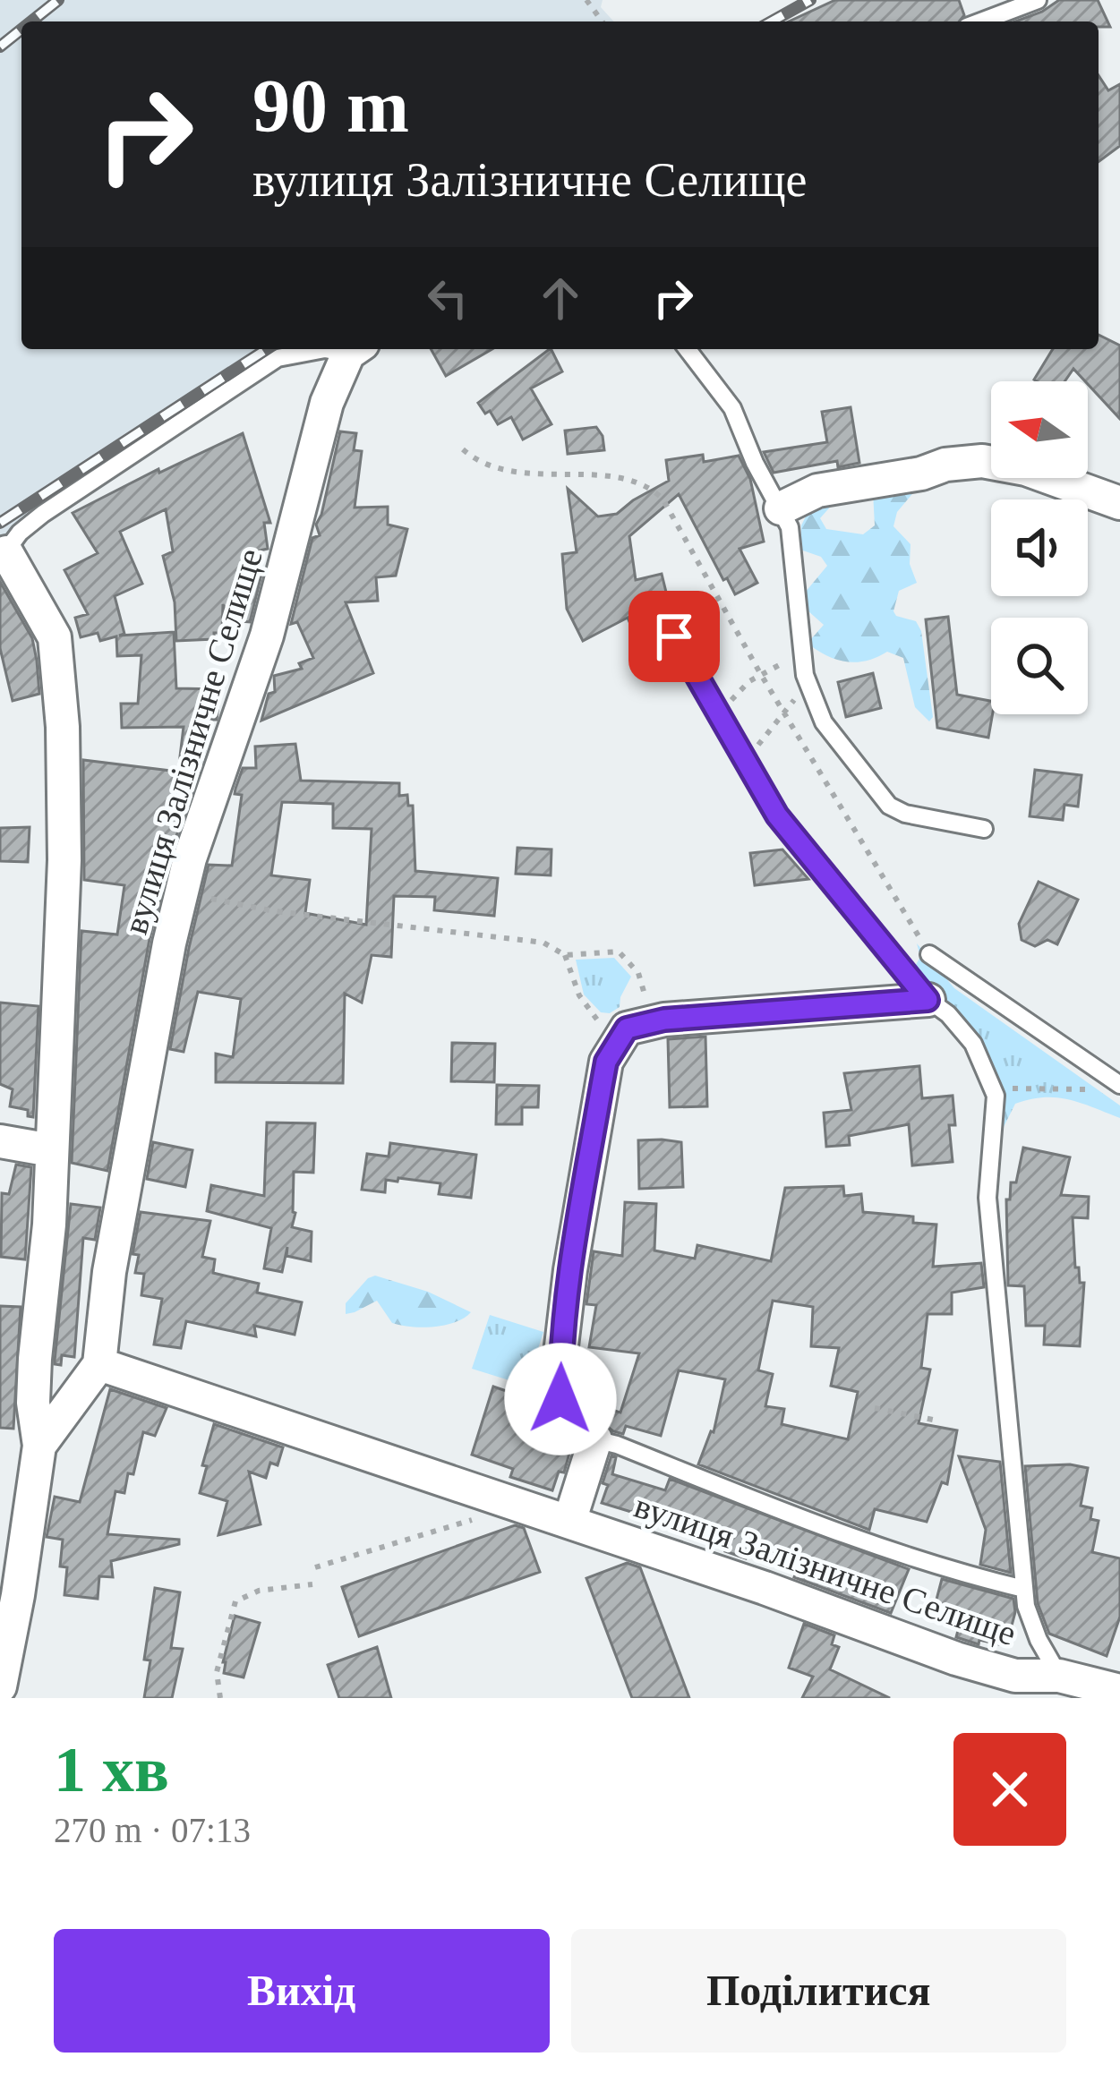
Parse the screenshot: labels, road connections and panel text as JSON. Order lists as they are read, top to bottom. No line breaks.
{"streets":{"street":["вулиця Залізничне Селище"]},"north":"left","page":{"turn":["90 m","вулиця Залізничне Селище"],"heading":["1 хв","270 m · 07:13"],"buttons":["Вихід","Поділитися"]}}
